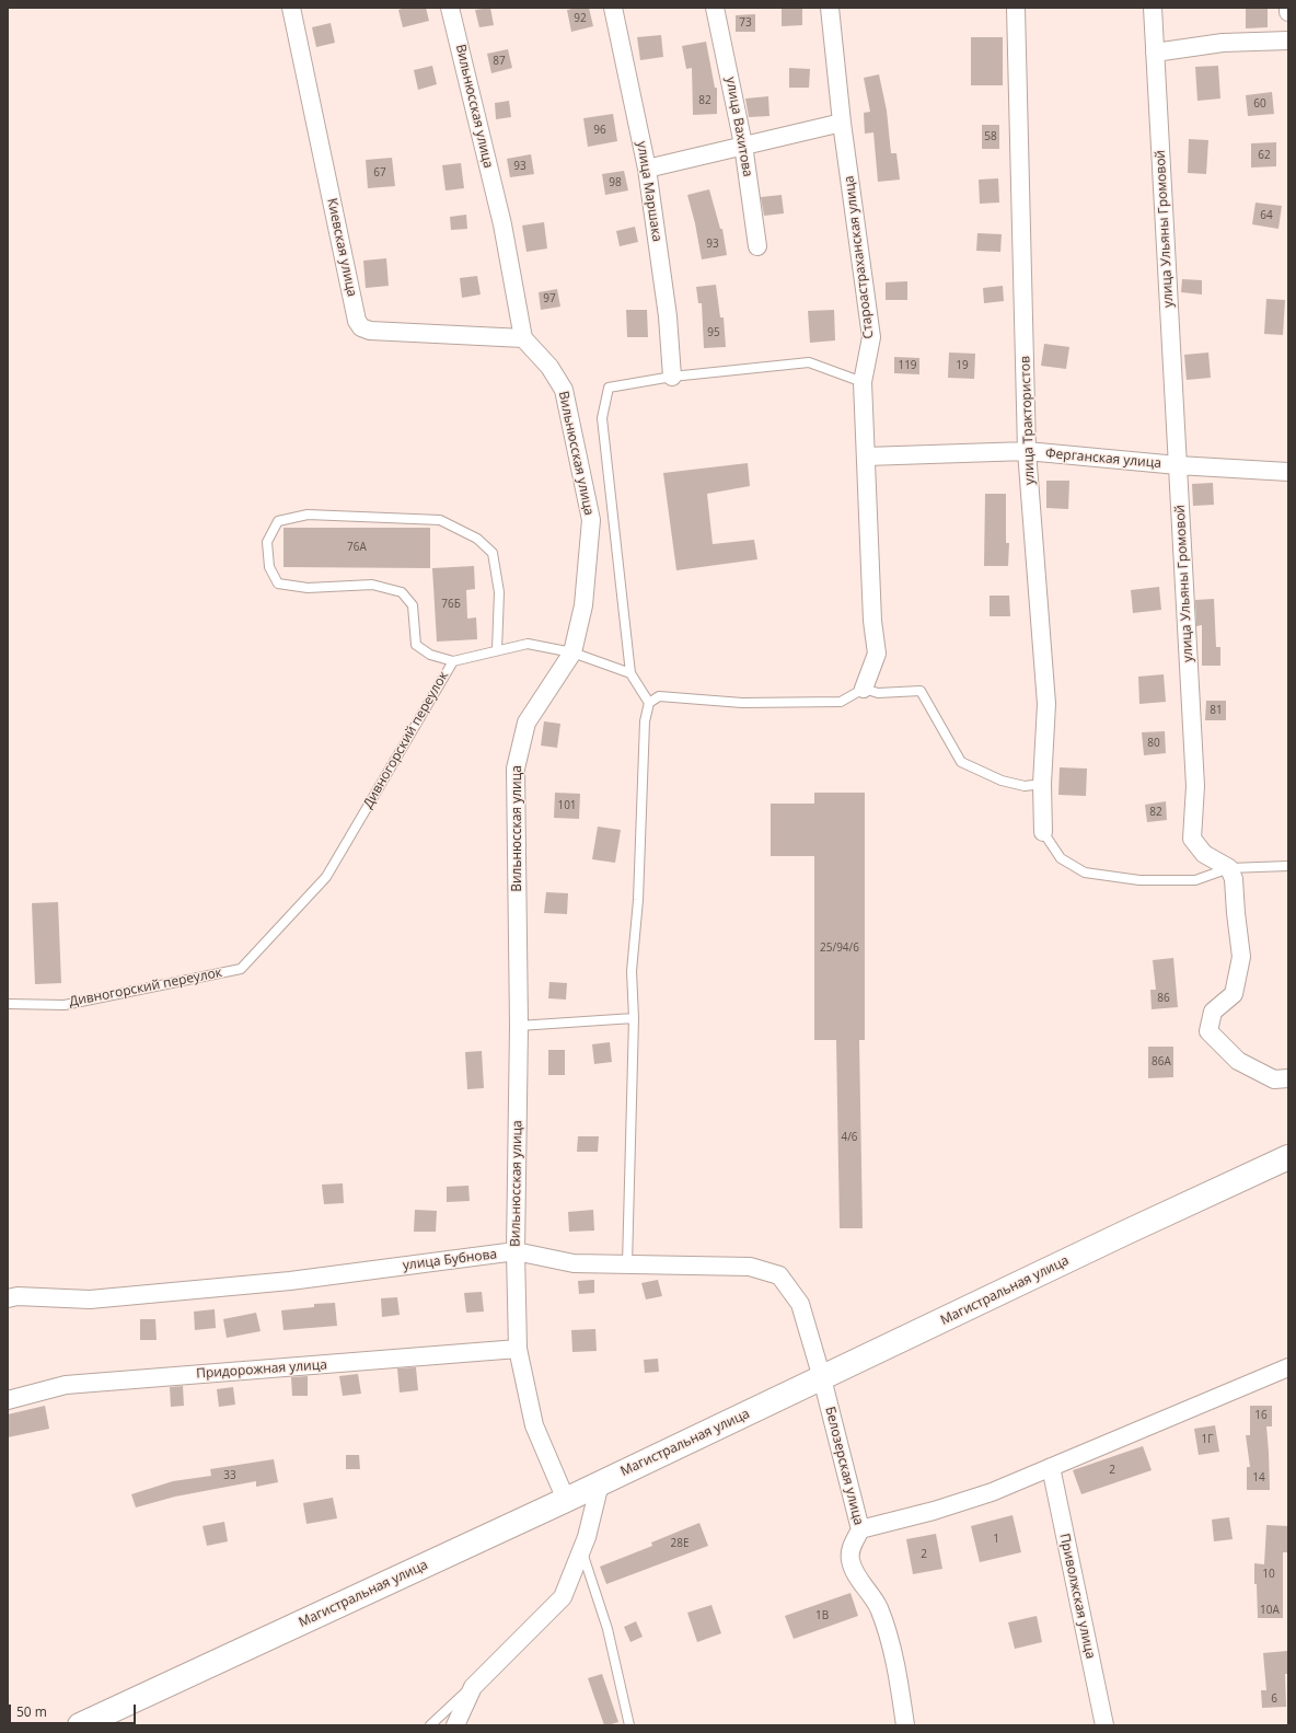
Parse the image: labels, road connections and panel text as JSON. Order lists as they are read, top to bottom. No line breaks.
{"streets":{"highway":["Магистральная улица"],"street":["Вильнюсская улица","улица Вахитова","улица Маршака","улица Ульяны Громовой","Киевская улица","Староастраханская улица","улица Трактористов","Ферганская улица","улица Бубнова","Придорожная улица","Белозерская улица","Приволжская улица"],"lane":["Дивногорский переулок"]},"crossings":[["Вильнюсская улица","Киевская улица"],["Вильнюсская улица","Дивногорский переулок"],["Вильнюсская улица","улица Бубнова"],["Вильнюсская улица","Магистральная улица"],["Вильнюсская улица","Придорожная улица"],["улица Ульяны Громовой","Ферганская улица"],["Староастраханская улица","Ферганская улица"],["улица Трактористов","Ферганская улица"],["улица Бубнова","Магистральная улица"],["улица Бубнова","Белозерская улица"],["Магистральная улица","Белозерская улица"]],"house_numbers":["92","73","87","82","60","96","58","62","93","67","98","64","93","97","95","119","19","76А","76Б","81","80","101","82","25/94/6","86","86А","4/6","16","1Г","2","33","14","1","28Е","2","10","10А","1В","6"],"scale_bar":"50 m"}
